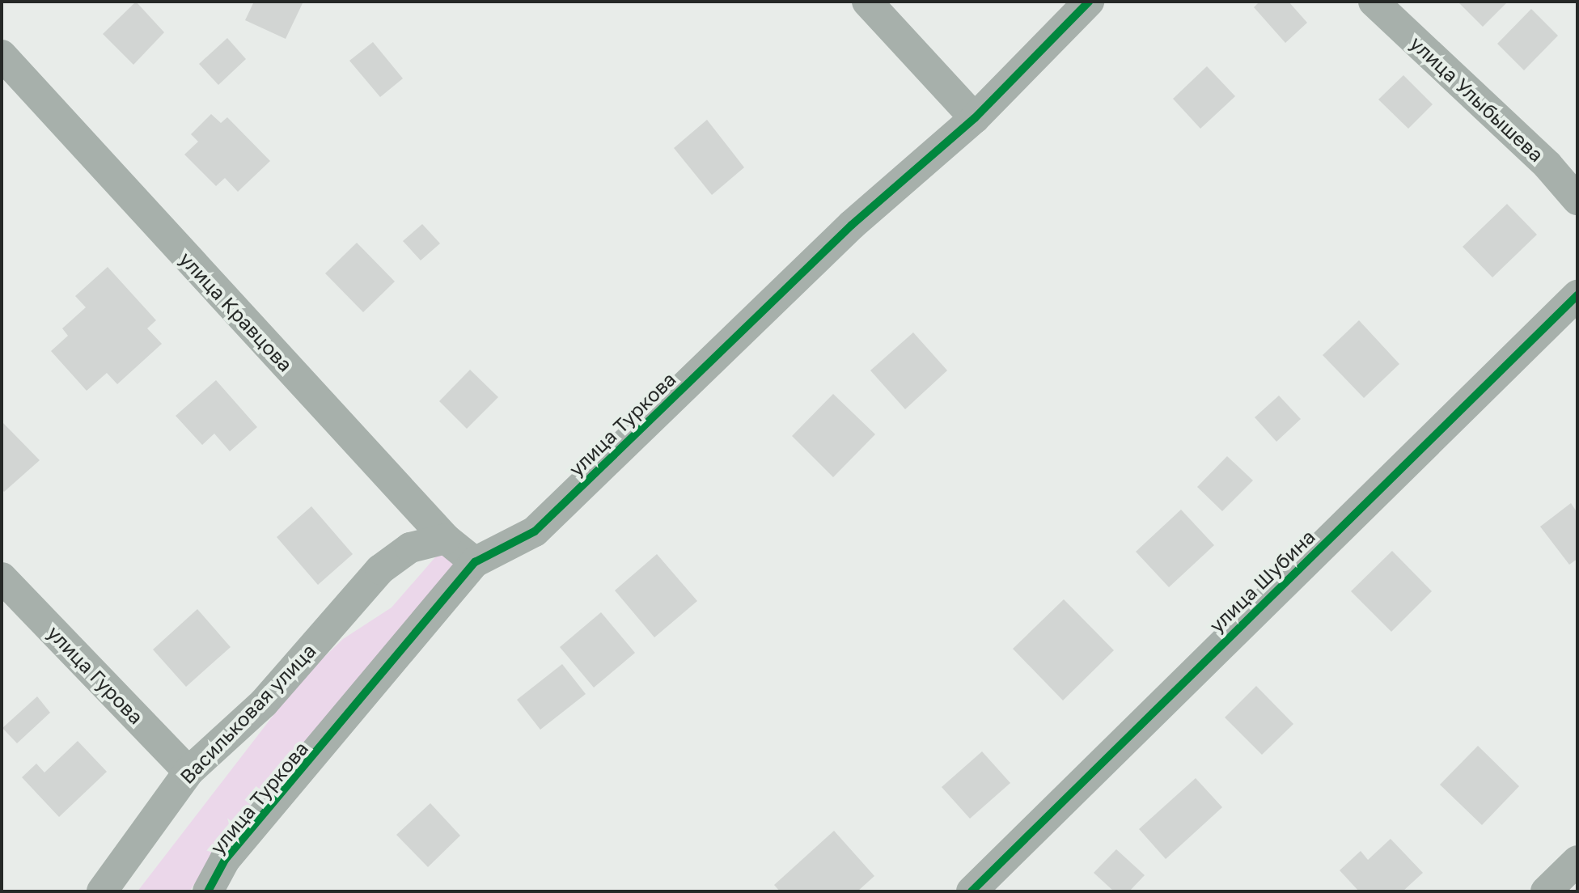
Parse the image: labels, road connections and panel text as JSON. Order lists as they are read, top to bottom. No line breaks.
{"streets":{"street":["улица Улыбышева","улица Кравцова","улица Туркова","улица Шубина","улица Гурова","Васильковая улица"]},"crossings":[["улица Кравцова","улица Туркова"],["улица Кравцова","Васильковая улица"],["улица Гурова","Васильковая улица"]]}
